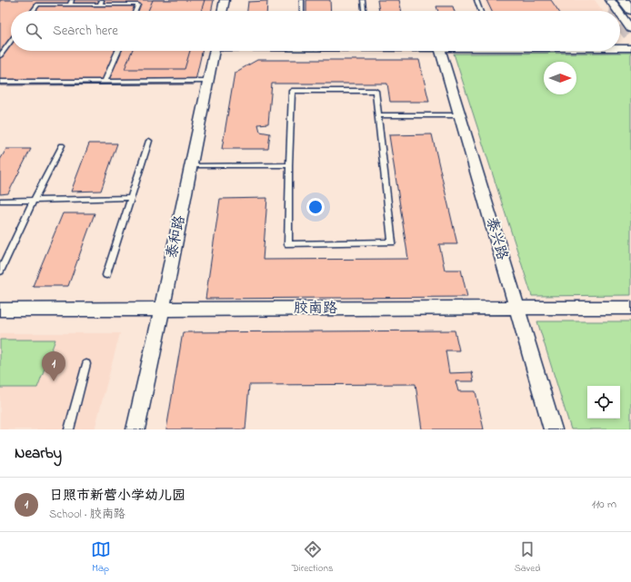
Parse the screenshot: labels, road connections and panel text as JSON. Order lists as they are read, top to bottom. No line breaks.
{"streets":{"street":["泰和路","泰兴路","胶南路"]},"crossings":[["泰和路","胶南路"],["泰兴路","胶南路"]],"north":"right","page":{"search":"Search here","pins":"1","heading":"Nearby","list":[{"mark":"1","name":"日照市新营小学幼儿园","note":"School · 胶南路","value":"110 m"}],"nav":["Map","Directions","Saved"]}}
